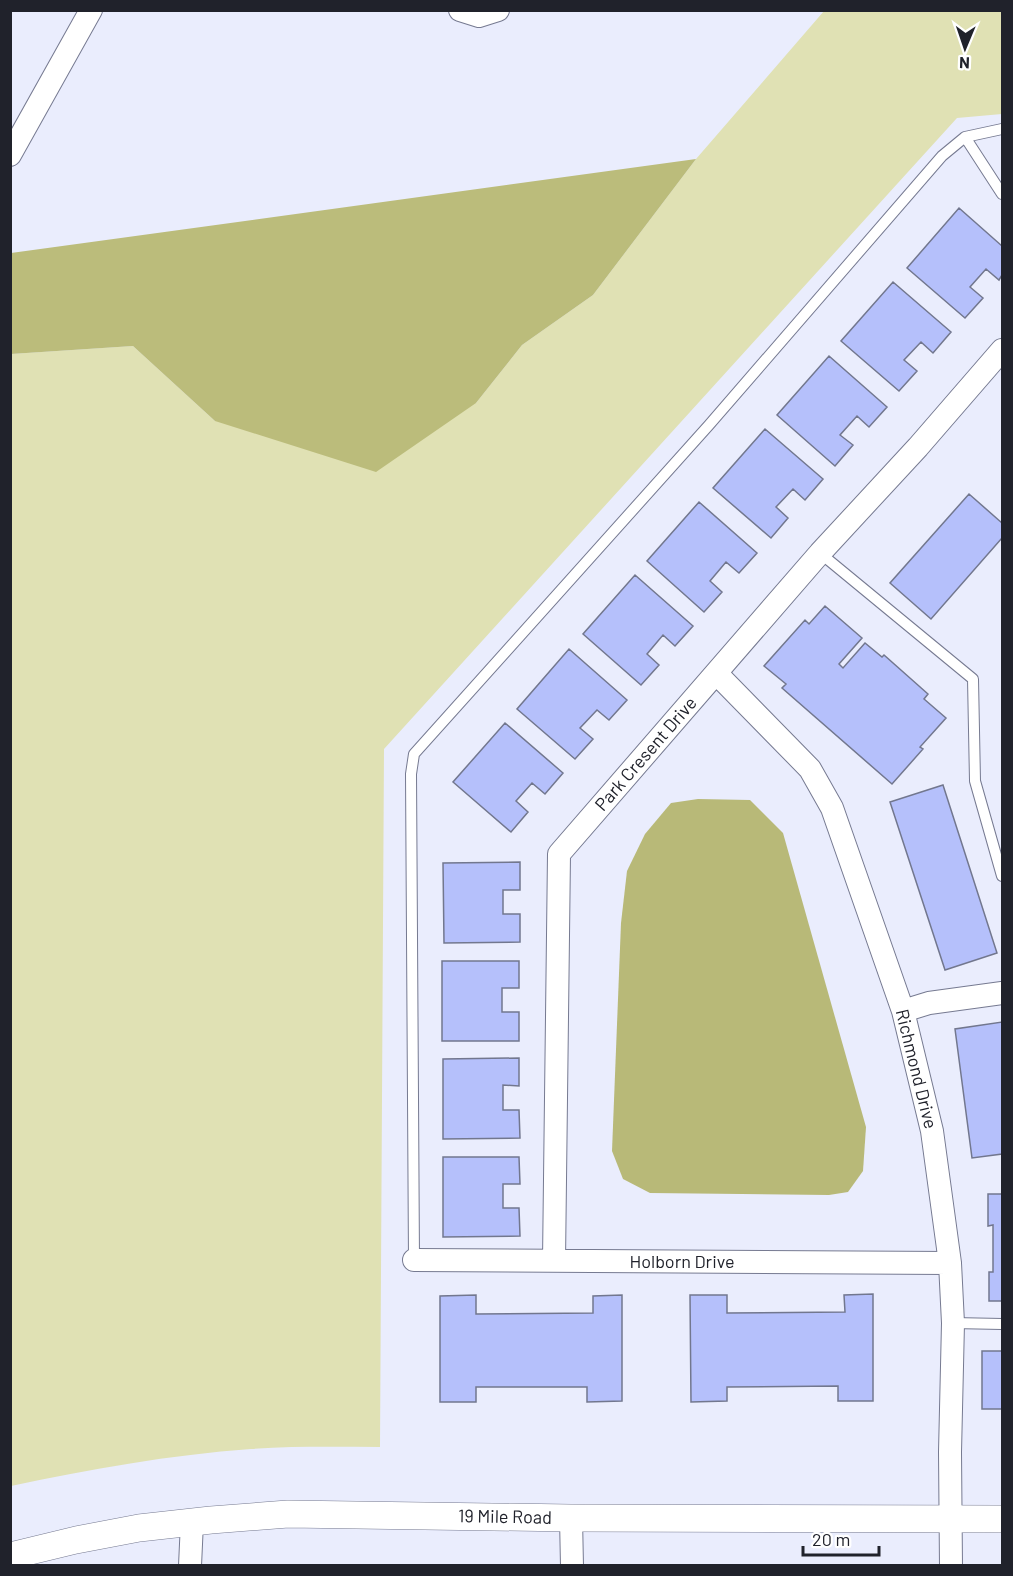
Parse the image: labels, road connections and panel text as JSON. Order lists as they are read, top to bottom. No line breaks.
{"streets":{"street":["Park Cresent Drive","Richmond Drive","Holborn Drive","19 Mile Road"]},"crossings":[["Park Cresent Drive","Richmond Drive"],["Park Cresent Drive","Holborn Drive"],["Richmond Drive","Holborn Drive"],["Richmond Drive","19 Mile Road"]],"scale_bar":"20 m","north":"bottom"}
